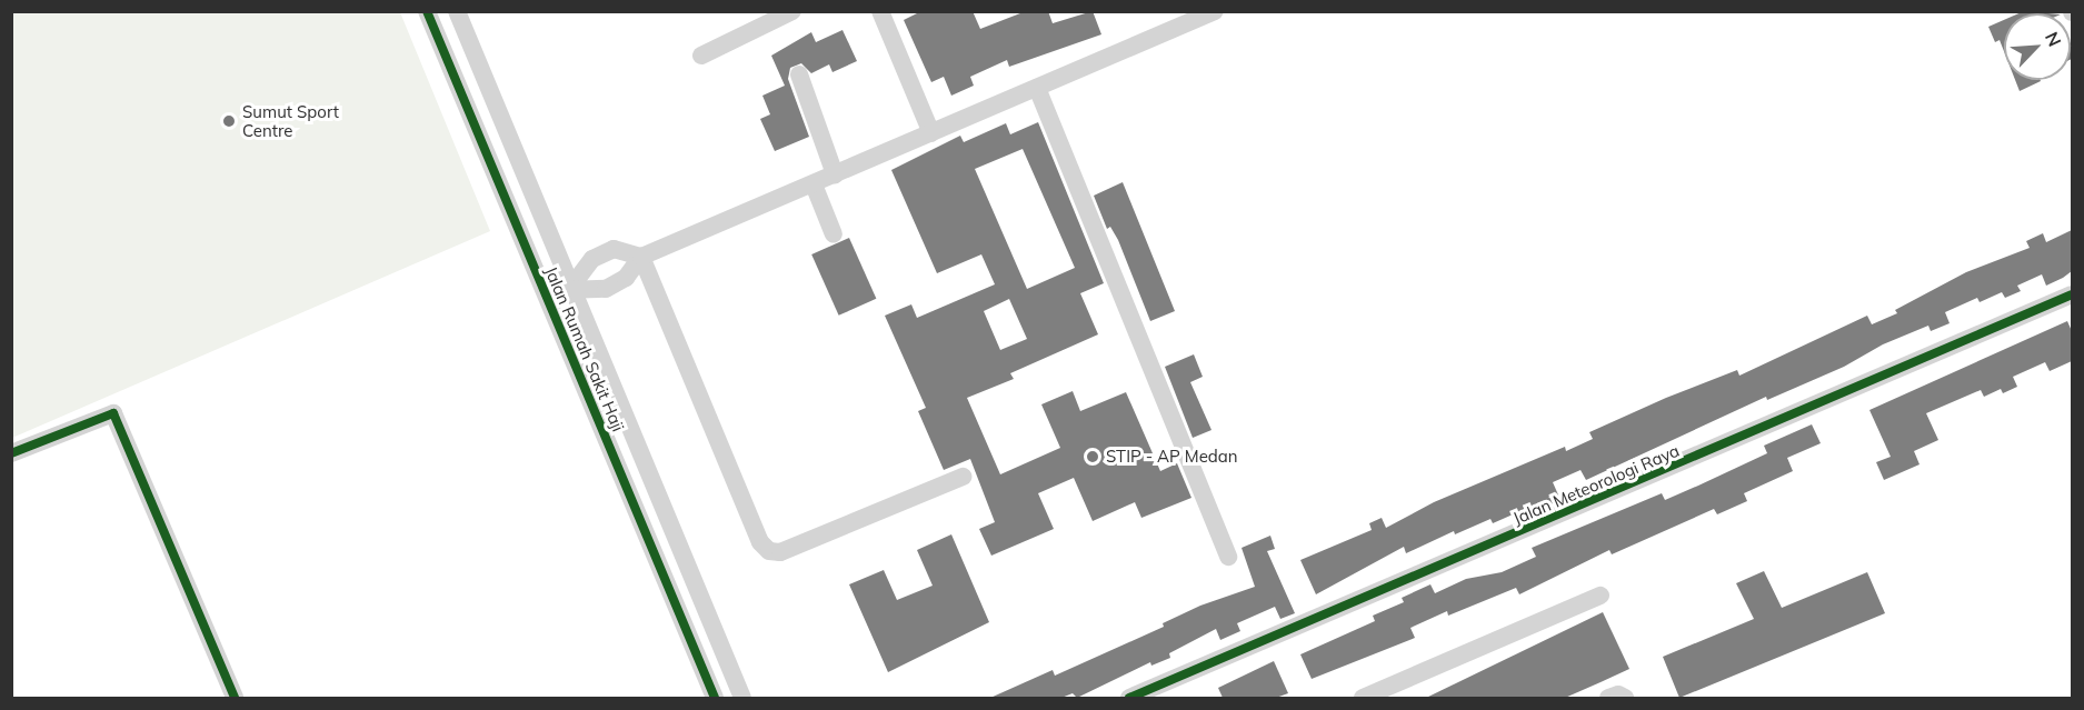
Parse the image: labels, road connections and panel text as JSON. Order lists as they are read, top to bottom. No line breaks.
{"streets":{"street":["Jalan Rumah Sakit Haji","Jalan Meteorologi Raya"]},"places":["Sumut Sport Centre","STIP - AP Medan"],"north":"top right"}
